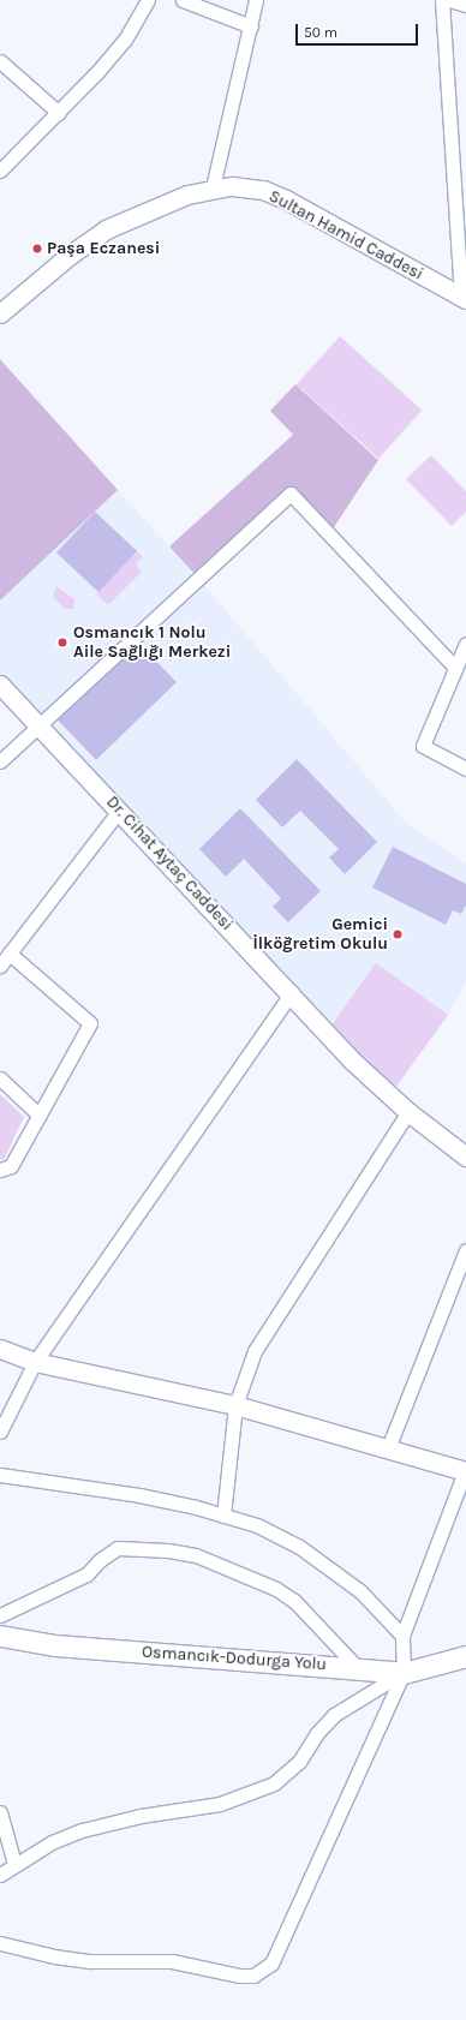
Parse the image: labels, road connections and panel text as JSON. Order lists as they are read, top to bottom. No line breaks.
{"streets":{"main road":["Osmancık-Dodurga Yolu"],"street":["Sultan Hamid Caddesi","Dr. Cihat Aytaç Caddesi"]},"places":["Paşa Eczanesi","Osmancık 1 Nolu Aile Sağlığı Merkezi","Gemici İlköğretim Okulu"],"scale_bar":"50 m"}
